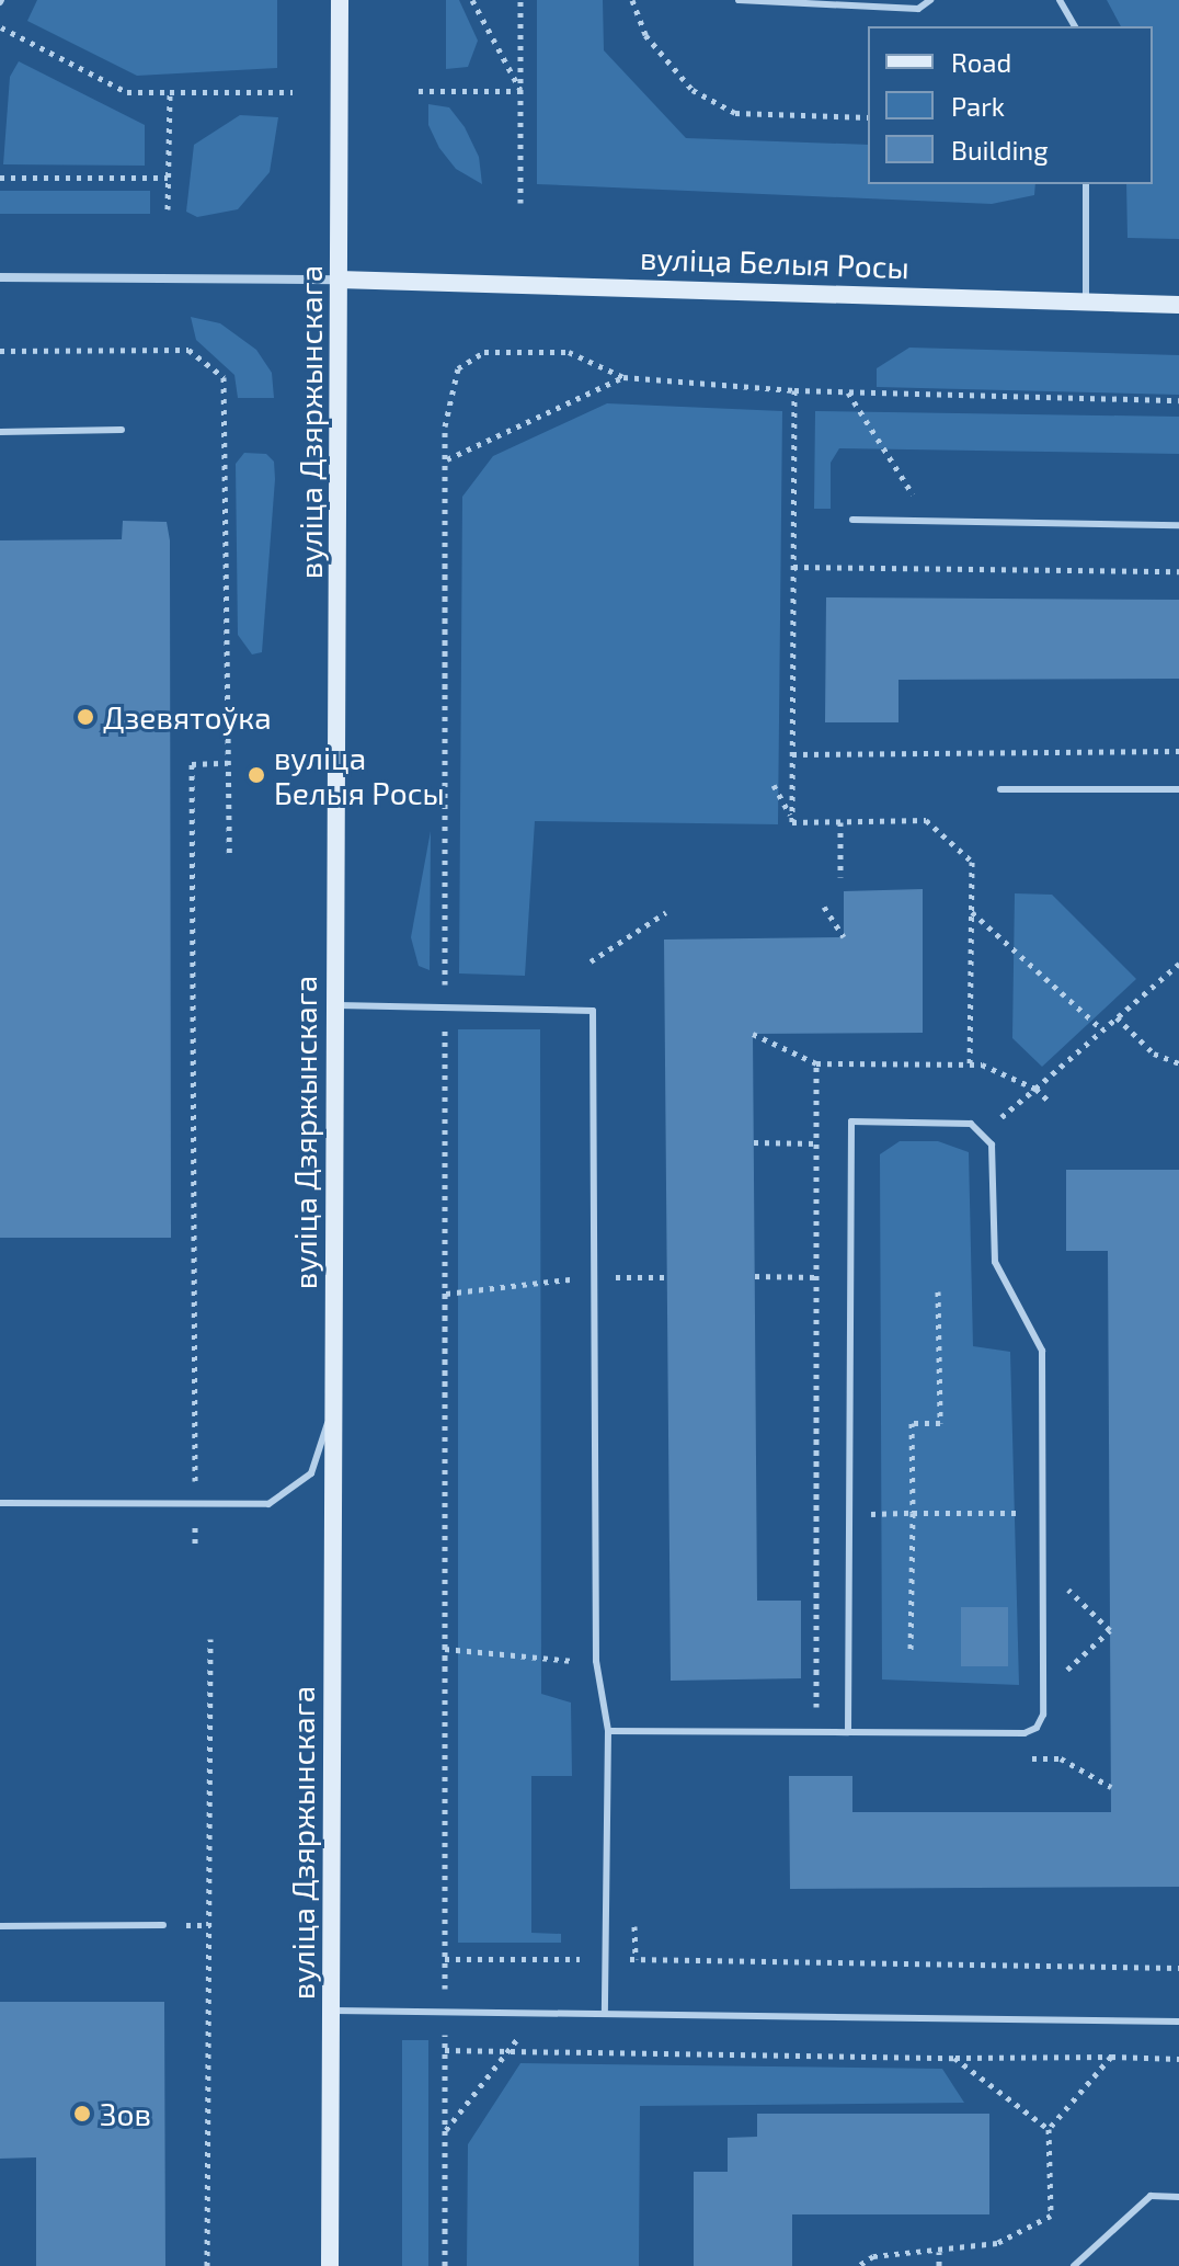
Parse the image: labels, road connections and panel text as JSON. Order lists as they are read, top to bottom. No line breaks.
{"streets":{"main road":["вуліца Белыя Росы","вуліца Дзяржынскага"]},"crossings":[["вуліца Белыя Росы","вуліца Дзяржынскага"]],"places":["Дзевятоўка","вуліца Белыя Росы","Зов"],"legend":["Road","Park","Building"]}
